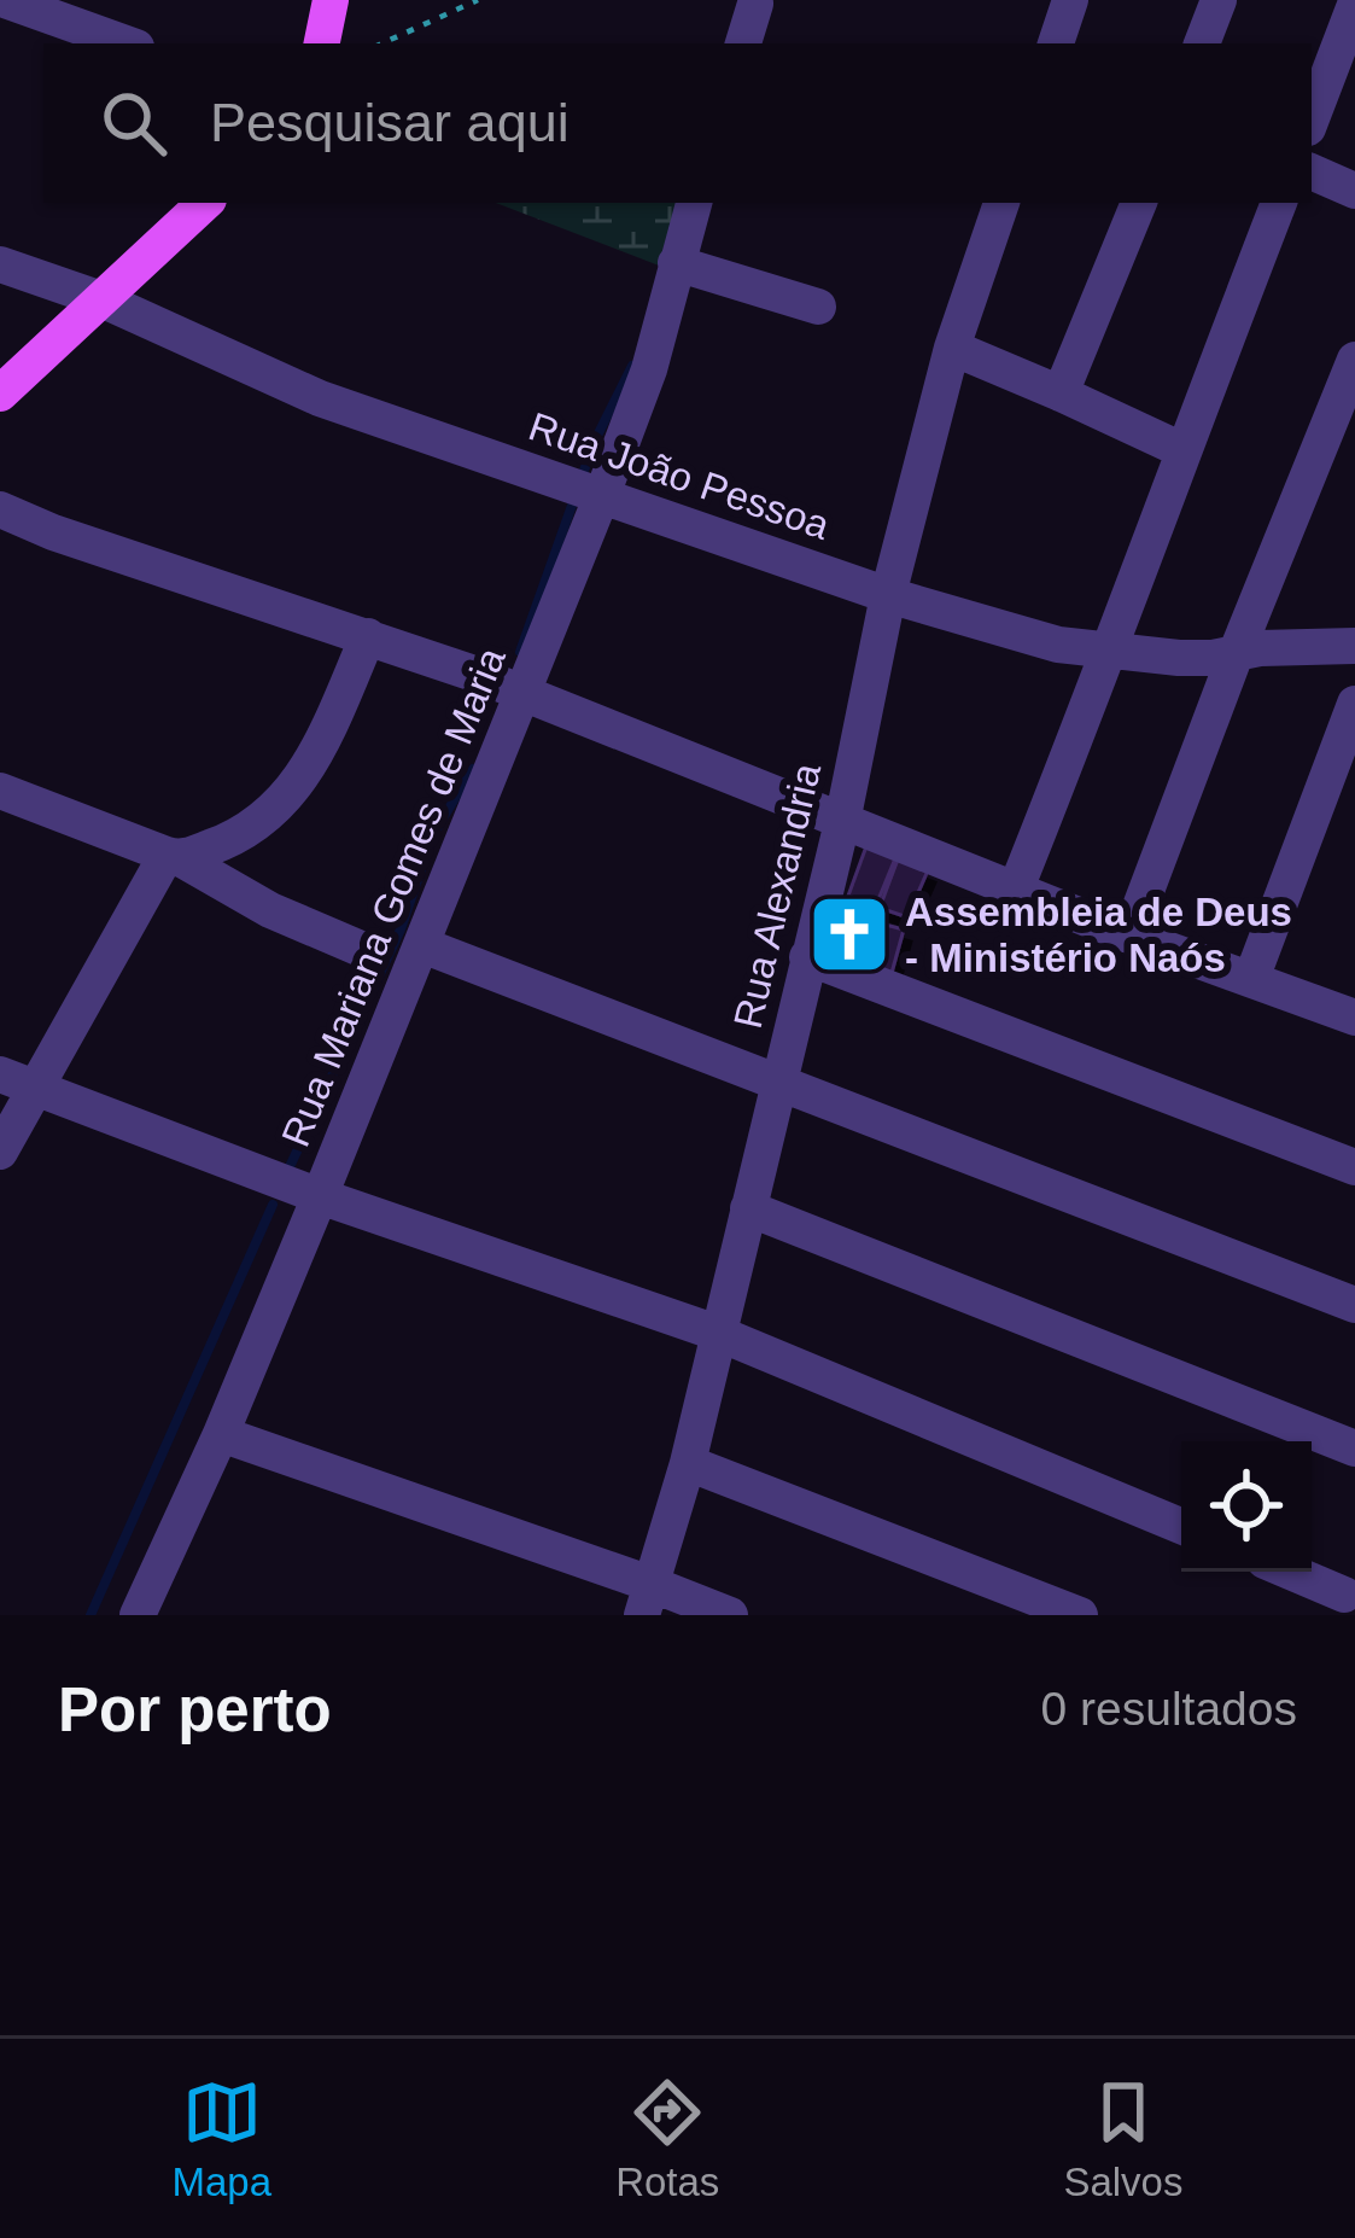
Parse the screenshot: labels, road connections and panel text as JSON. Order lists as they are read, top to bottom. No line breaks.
{"streets":{"street":["Rua João Pessoa","Rua Alexandria","Rua Mariana Gomes de Maria"]},"crossings":[["Rua João Pessoa","Rua Alexandria"],["Rua João Pessoa","Rua Mariana Gomes de Maria"]],"places":{"church":["Assembleia de Deus - Ministério Naós"]},"page":{"search":"Pesquisar aqui","heading":["Por perto","0 resultados"],"nav":["Mapa","Rotas","Salvos"]}}
